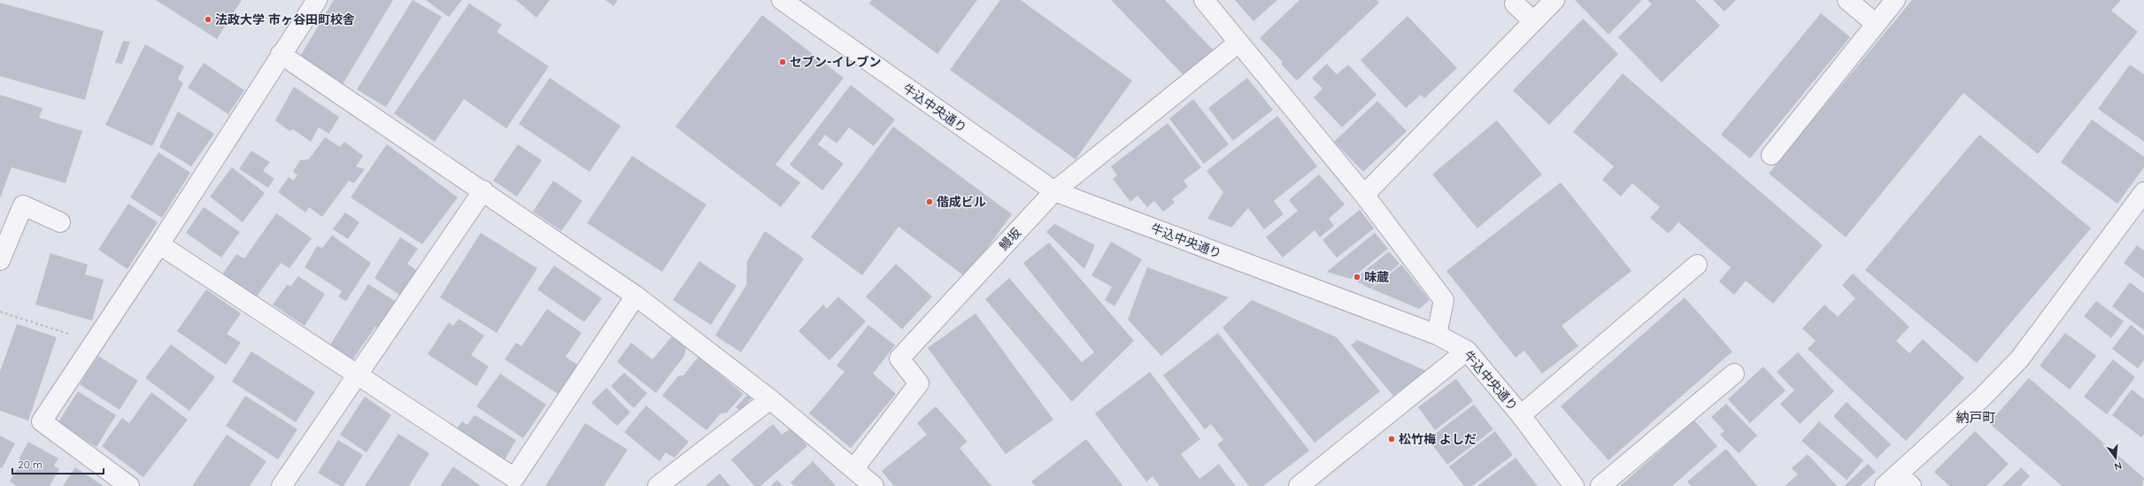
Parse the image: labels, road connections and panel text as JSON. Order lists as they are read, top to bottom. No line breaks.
{"streets":{"street":["牛込中央通り","鰻坂"]},"crossings":[["牛込中央通り","鰻坂"]],"districts":["納戸町"],"places":["法政大学 市ヶ谷田町校舎","セブン-イレブン","偕成ビル","味蔵","松竹梅 よしだ"],"scale_bar":"20 m","north":"bottom"}
